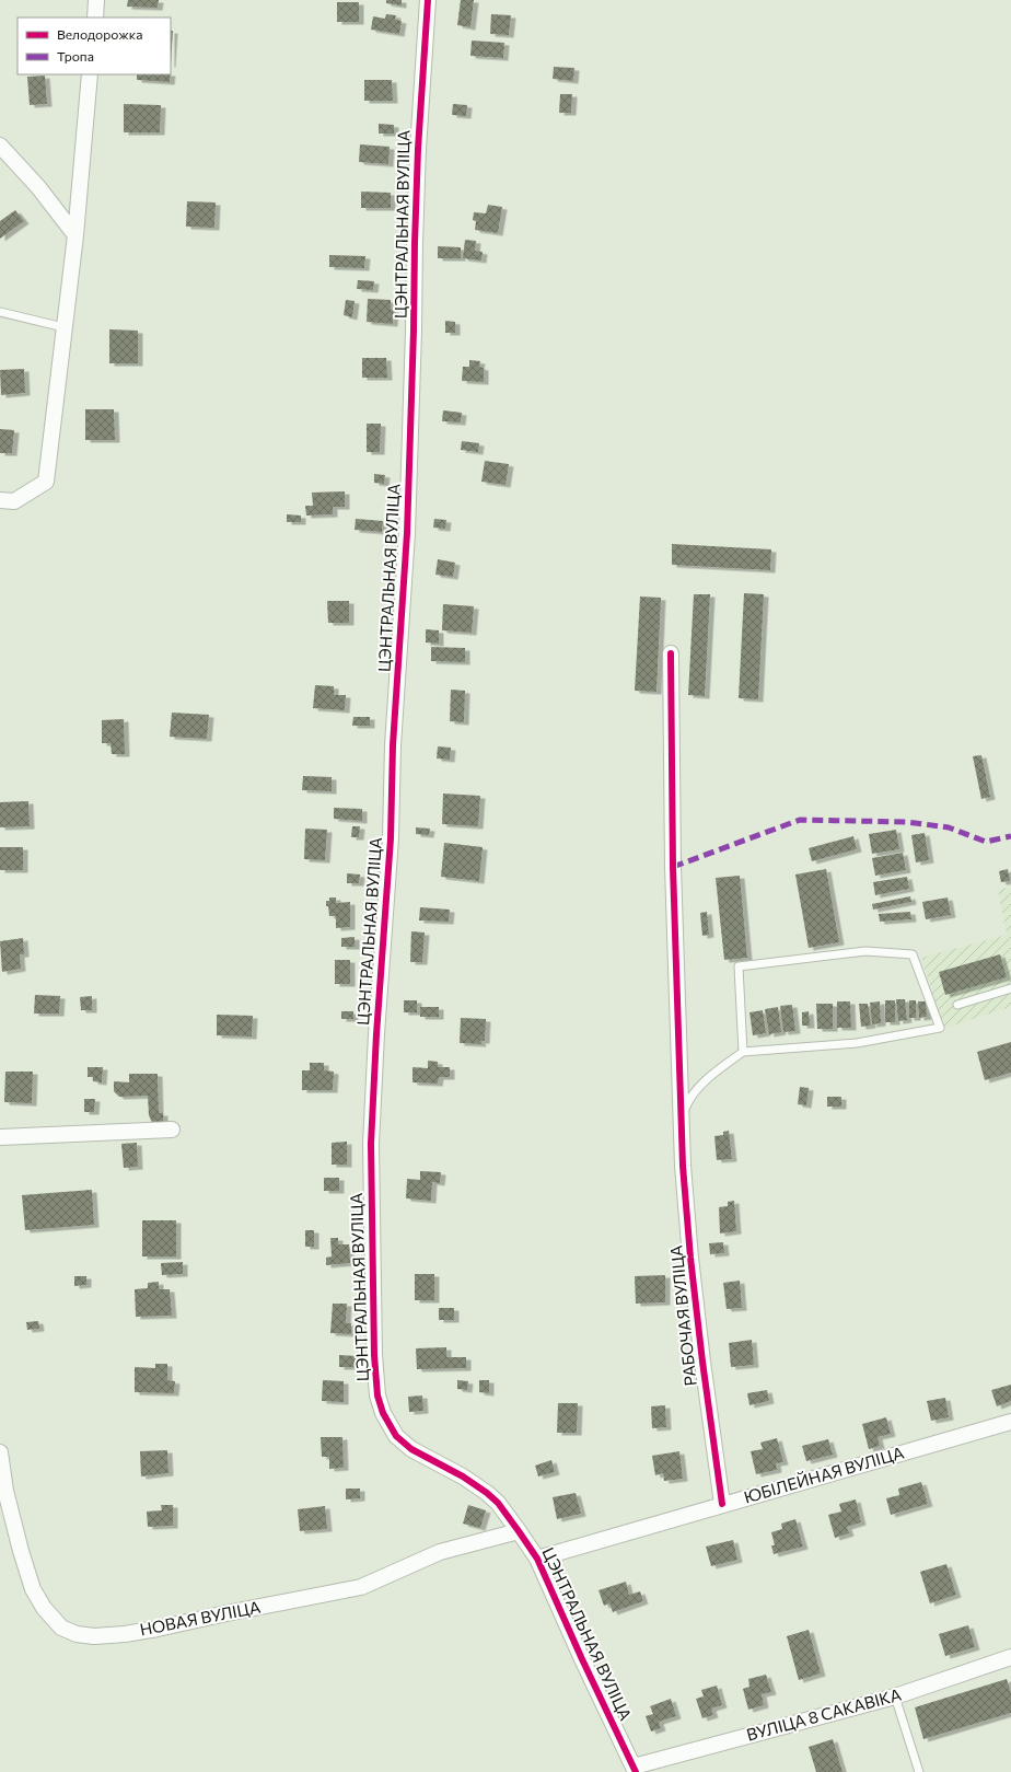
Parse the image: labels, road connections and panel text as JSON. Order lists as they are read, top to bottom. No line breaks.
{"streets":{"street":["ЦЭНТРАЛЬНАЯ ВУЛІЦА","РАБОЧАЯ ВУЛІЦА","ЮБІЛЕЙНАЯ ВУЛІЦА","НОВАЯ ВУЛІЦА","ВУЛІЦА 8 САКАВІКА"]},"crossings":[["ЦЭНТРАЛЬНАЯ ВУЛІЦА","ЮБІЛЕЙНАЯ ВУЛІЦА"],["ЦЭНТРАЛЬНАЯ ВУЛІЦА","НОВАЯ ВУЛІЦА"],["ЦЭНТРАЛЬНАЯ ВУЛІЦА","ВУЛІЦА 8 САКАВІКА"],["РАБОЧАЯ ВУЛІЦА","ЮБІЛЕЙНАЯ ВУЛІЦА"]],"legend":["Велодорожка","Тропа"]}
